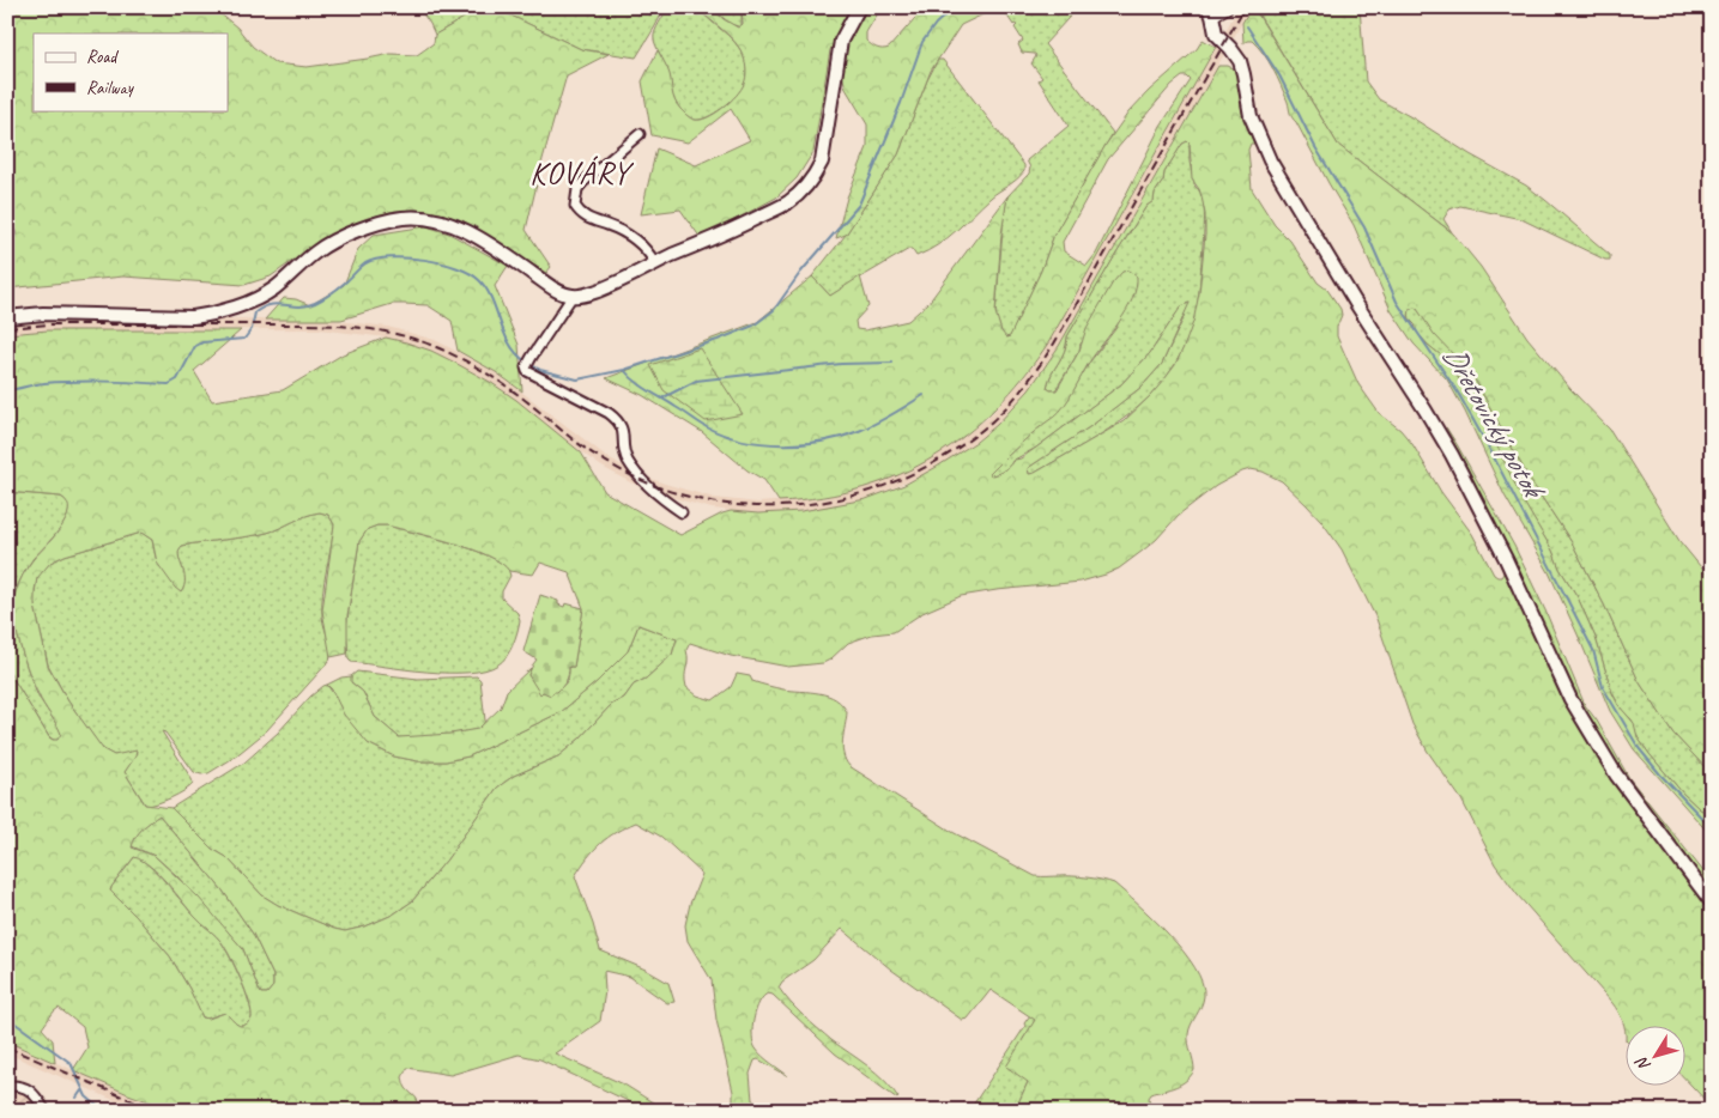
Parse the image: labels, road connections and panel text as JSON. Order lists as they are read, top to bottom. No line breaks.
{"districts":["KOVÁRY"],"water":["Dřetovický potok"],"legend":["Road","Railway"],"north":"bottom left"}
